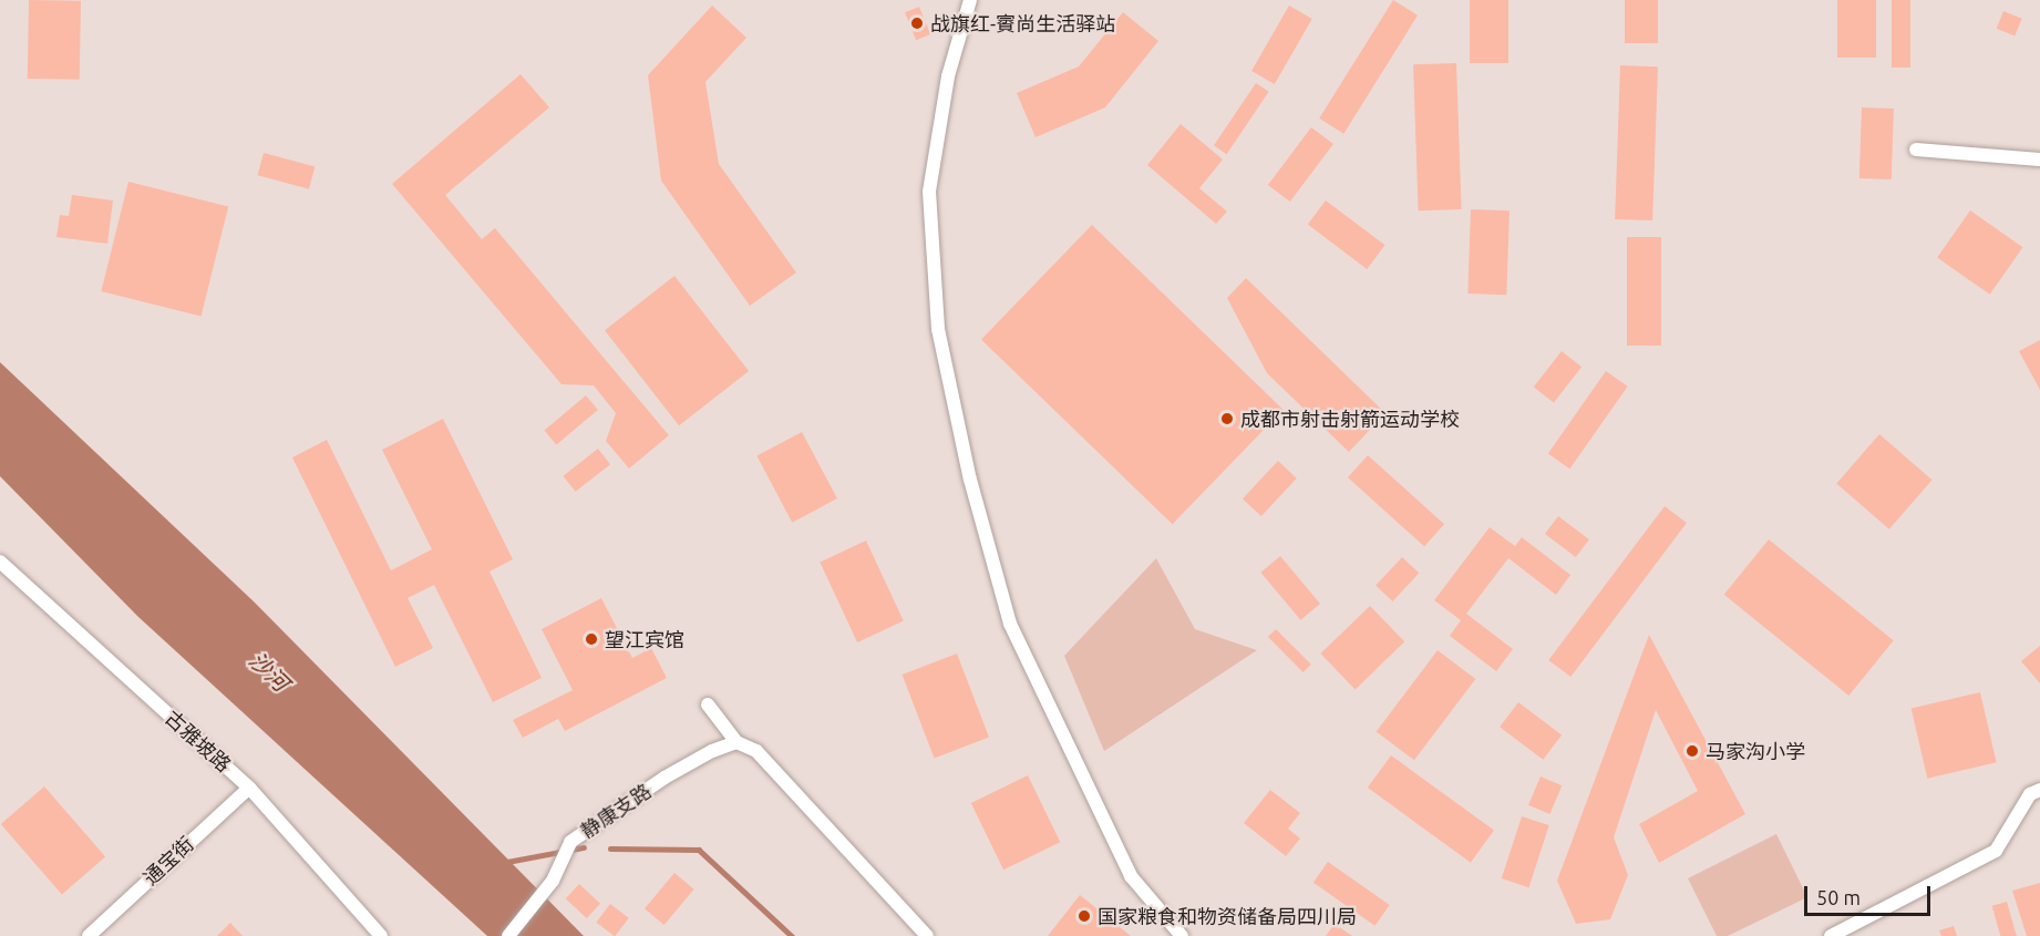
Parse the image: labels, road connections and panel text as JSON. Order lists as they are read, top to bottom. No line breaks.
{"streets":{"street":["古雅坡路","静康支路","通宝街"]},"crossings":[["古雅坡路","通宝街"]],"water":["沙河"],"places":["战旗红-賨尚生活驿站","成都市射击射箭运动学校","望江宾馆","马家沟小学","国家粮食和物资储备局四川局"],"scale_bar":"50 m"}
